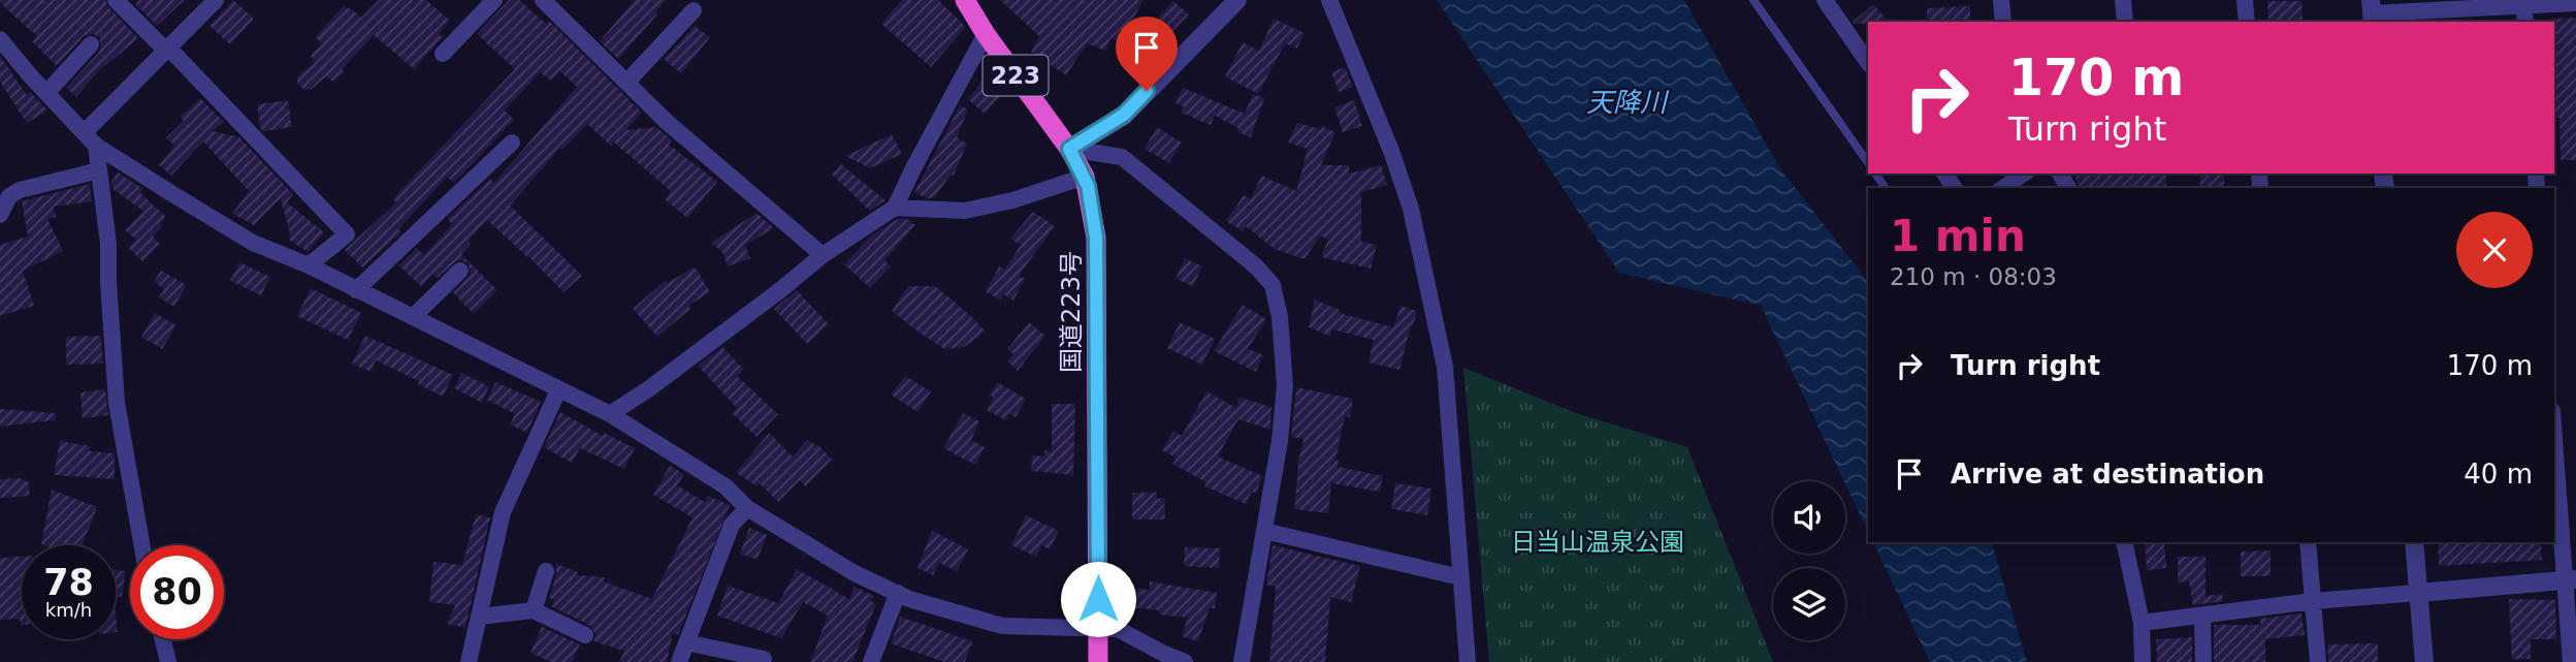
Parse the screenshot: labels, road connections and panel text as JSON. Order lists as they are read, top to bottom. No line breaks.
{"streets":{"highway":["223","国道223号"]},"water":["天降川"],"parks":["日当山温泉公園"],"page":{"turn":["170 m","Turn right"],"heading":["1 min","210 m · 08:03"],"list":[{"name":"Turn right","value":"170 m"},{"name":"Arrive at destination","value":"40 m"}],"speed":"78 km/h","limit":"80"}}
